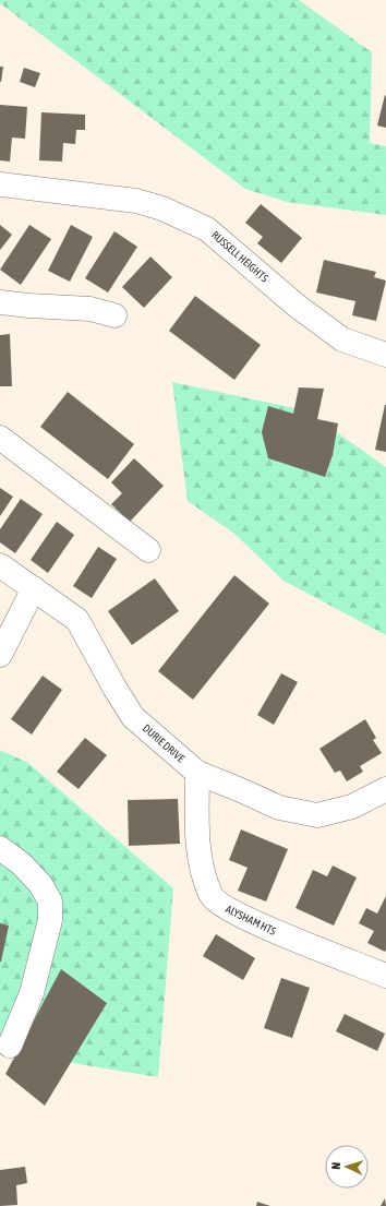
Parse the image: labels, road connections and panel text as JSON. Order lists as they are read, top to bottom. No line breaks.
{"streets":{"street":["RUSSELL HEIGHTS","DURIE DRIVE","ALYSHAM HTS"]},"crossings":[["DURIE DRIVE","ALYSHAM HTS"]],"north":"left"}
